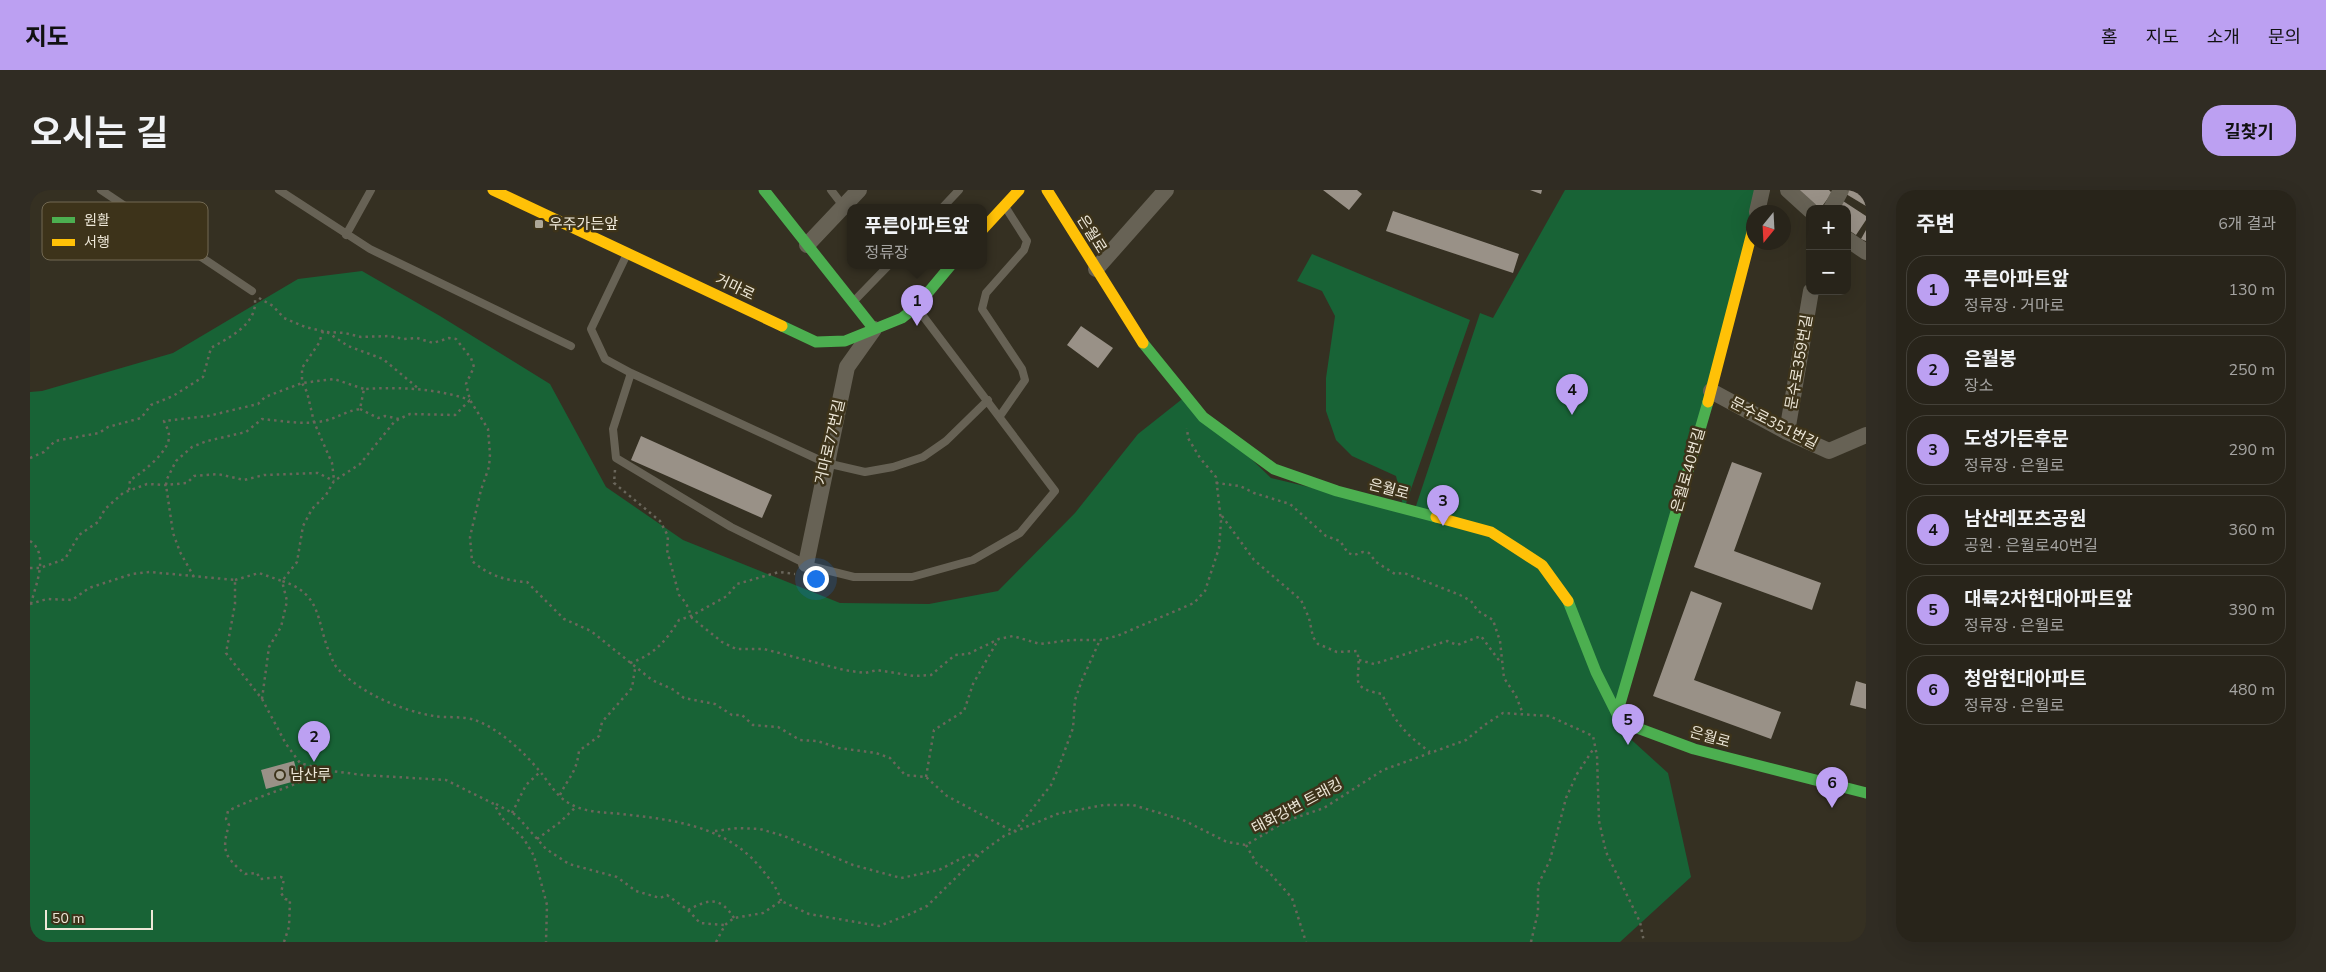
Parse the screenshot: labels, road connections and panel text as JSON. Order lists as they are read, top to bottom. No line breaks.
{"streets":{"street":["은월로","거마로","문수로359번길","문수로351번길","거마로77번길","은월로40번길"],"path":["태화강변 트래킹"]},"crossings":[["은월로","은월로40번길"],["거마로","거마로77번길"],["문수로359번길","문수로351번길"],["문수로351번길","은월로40번길"]],"places":{"transit":["우주가든앞"],"other":["남산루"]},"legend":["원활","서행"],"scale_bar":"50 m","north":"bottom","page":{"header":"지도","nav":["홈","지도","소개","문의"],"title":"오시는 길","buttons":"길찾기","heading":["주변","6개 결과"],"popup":["푸른아파트앞","정류장"],"map_buttons":["+","−"],"list":[{"mark":"1","name":"푸른아파트앞","note":"정류장 · 거마로","value":"130 m"},{"mark":"2","name":"은월봉","note":"장소","value":"250 m"},{"mark":"3","name":"도성가든후문","note":"정류장 · 은월로","value":"290 m"},{"mark":"4","name":"남산레포츠공원","note":"공원 · 은월로40번길","value":"360 m"},{"mark":"5","name":"대륙2차현대아파트앞","note":"정류장 · 은월로","value":"390 m"},{"mark":"6","name":"청암현대아파트","note":"정류장 · 은월로","value":"480 m"}],"pins":["1","4","3","5","2","6"],"scale":"50 m"}}
